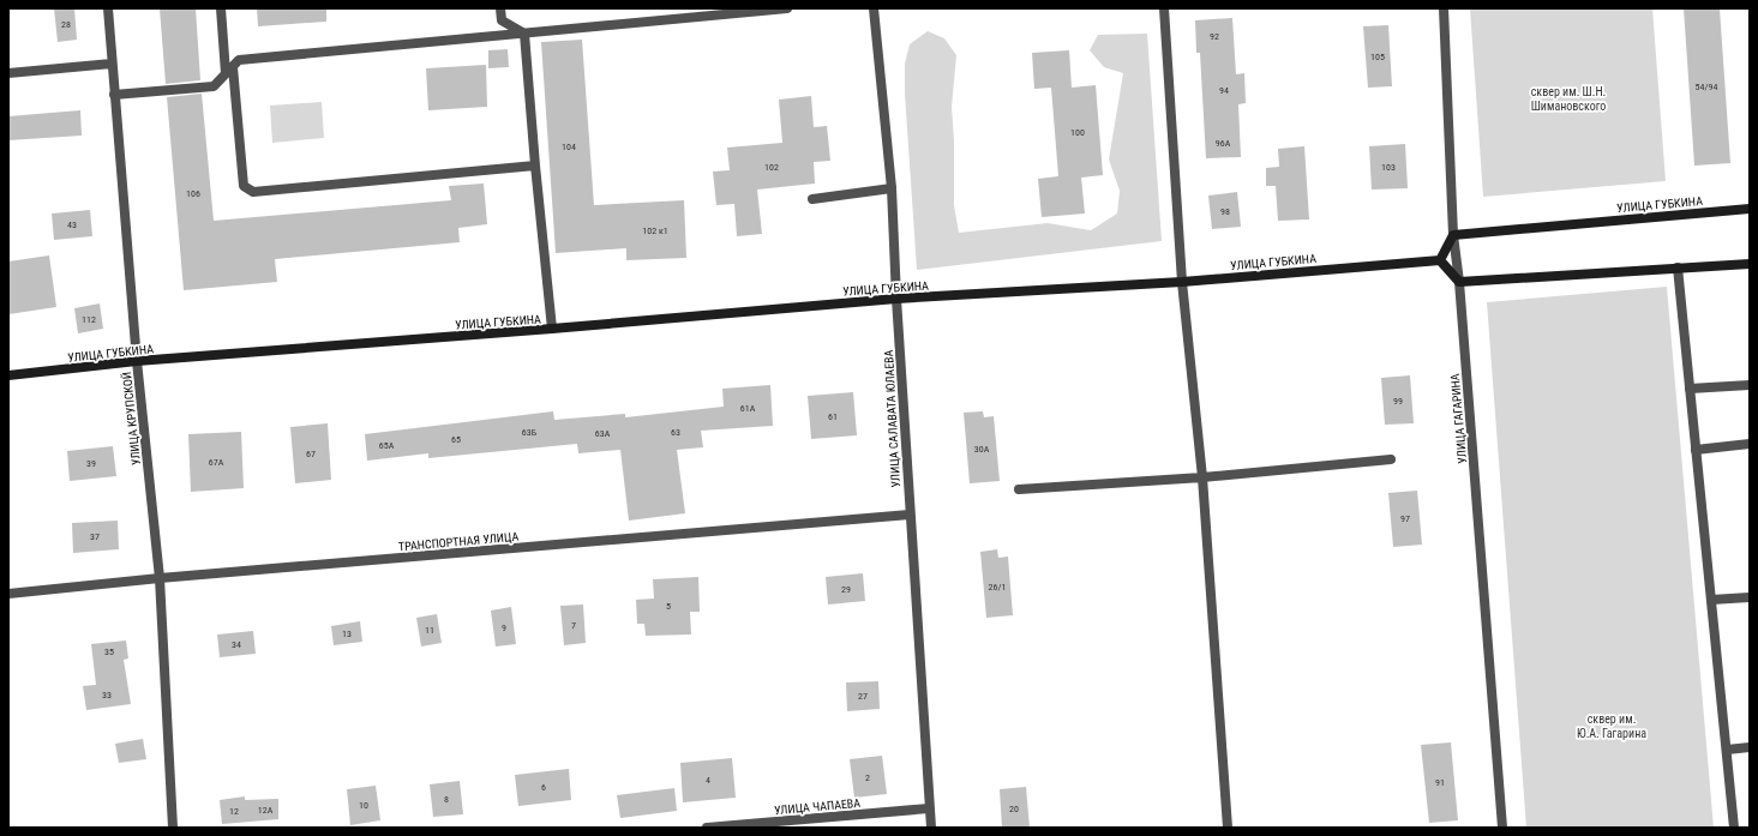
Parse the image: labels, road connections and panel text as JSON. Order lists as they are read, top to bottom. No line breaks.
{"streets":{"main road":["УЛИЦА ГУБКИНА"],"street":["УЛИЦА КРУПСКОЙ","УЛИЦА САЛАВАТА ЮЛАЕВА","УЛИЦА ГАГАРИНА","ТРАНСПОРТНАЯ УЛИЦА","УЛИЦА ЧАПАЕВА"]},"crossings":[["УЛИЦА ГУБКИНА","УЛИЦА КРУПСКОЙ"],["УЛИЦА ГУБКИНА","УЛИЦА САЛАВАТА ЮЛАЕВА"],["УЛИЦА ГУБКИНА","УЛИЦА ГАГАРИНА"],["УЛИЦА КРУПСКОЙ","ТРАНСПОРТНАЯ УЛИЦА"],["УЛИЦА САЛАВАТА ЮЛАЕВА","ТРАНСПОРТНАЯ УЛИЦА"],["УЛИЦА САЛАВАТА ЮЛАЕВА","УЛИЦА ЧАПАЕВА"]],"parks":["сквер им. Ш.Н. Шимановского","сквер им. Ю.А. Гагарина"],"house_numbers":["28","92","105","54/94","94","100","96А","104","102","103","106","98","43","102 к1","112","99","61А","61","63Б","63","63А","65","65А","30А","67","67А","39","97","37","26/1","29","5","7","9","11","13","34","35","33","27","2","4","91","6","8","10","20","12А","12"]}
